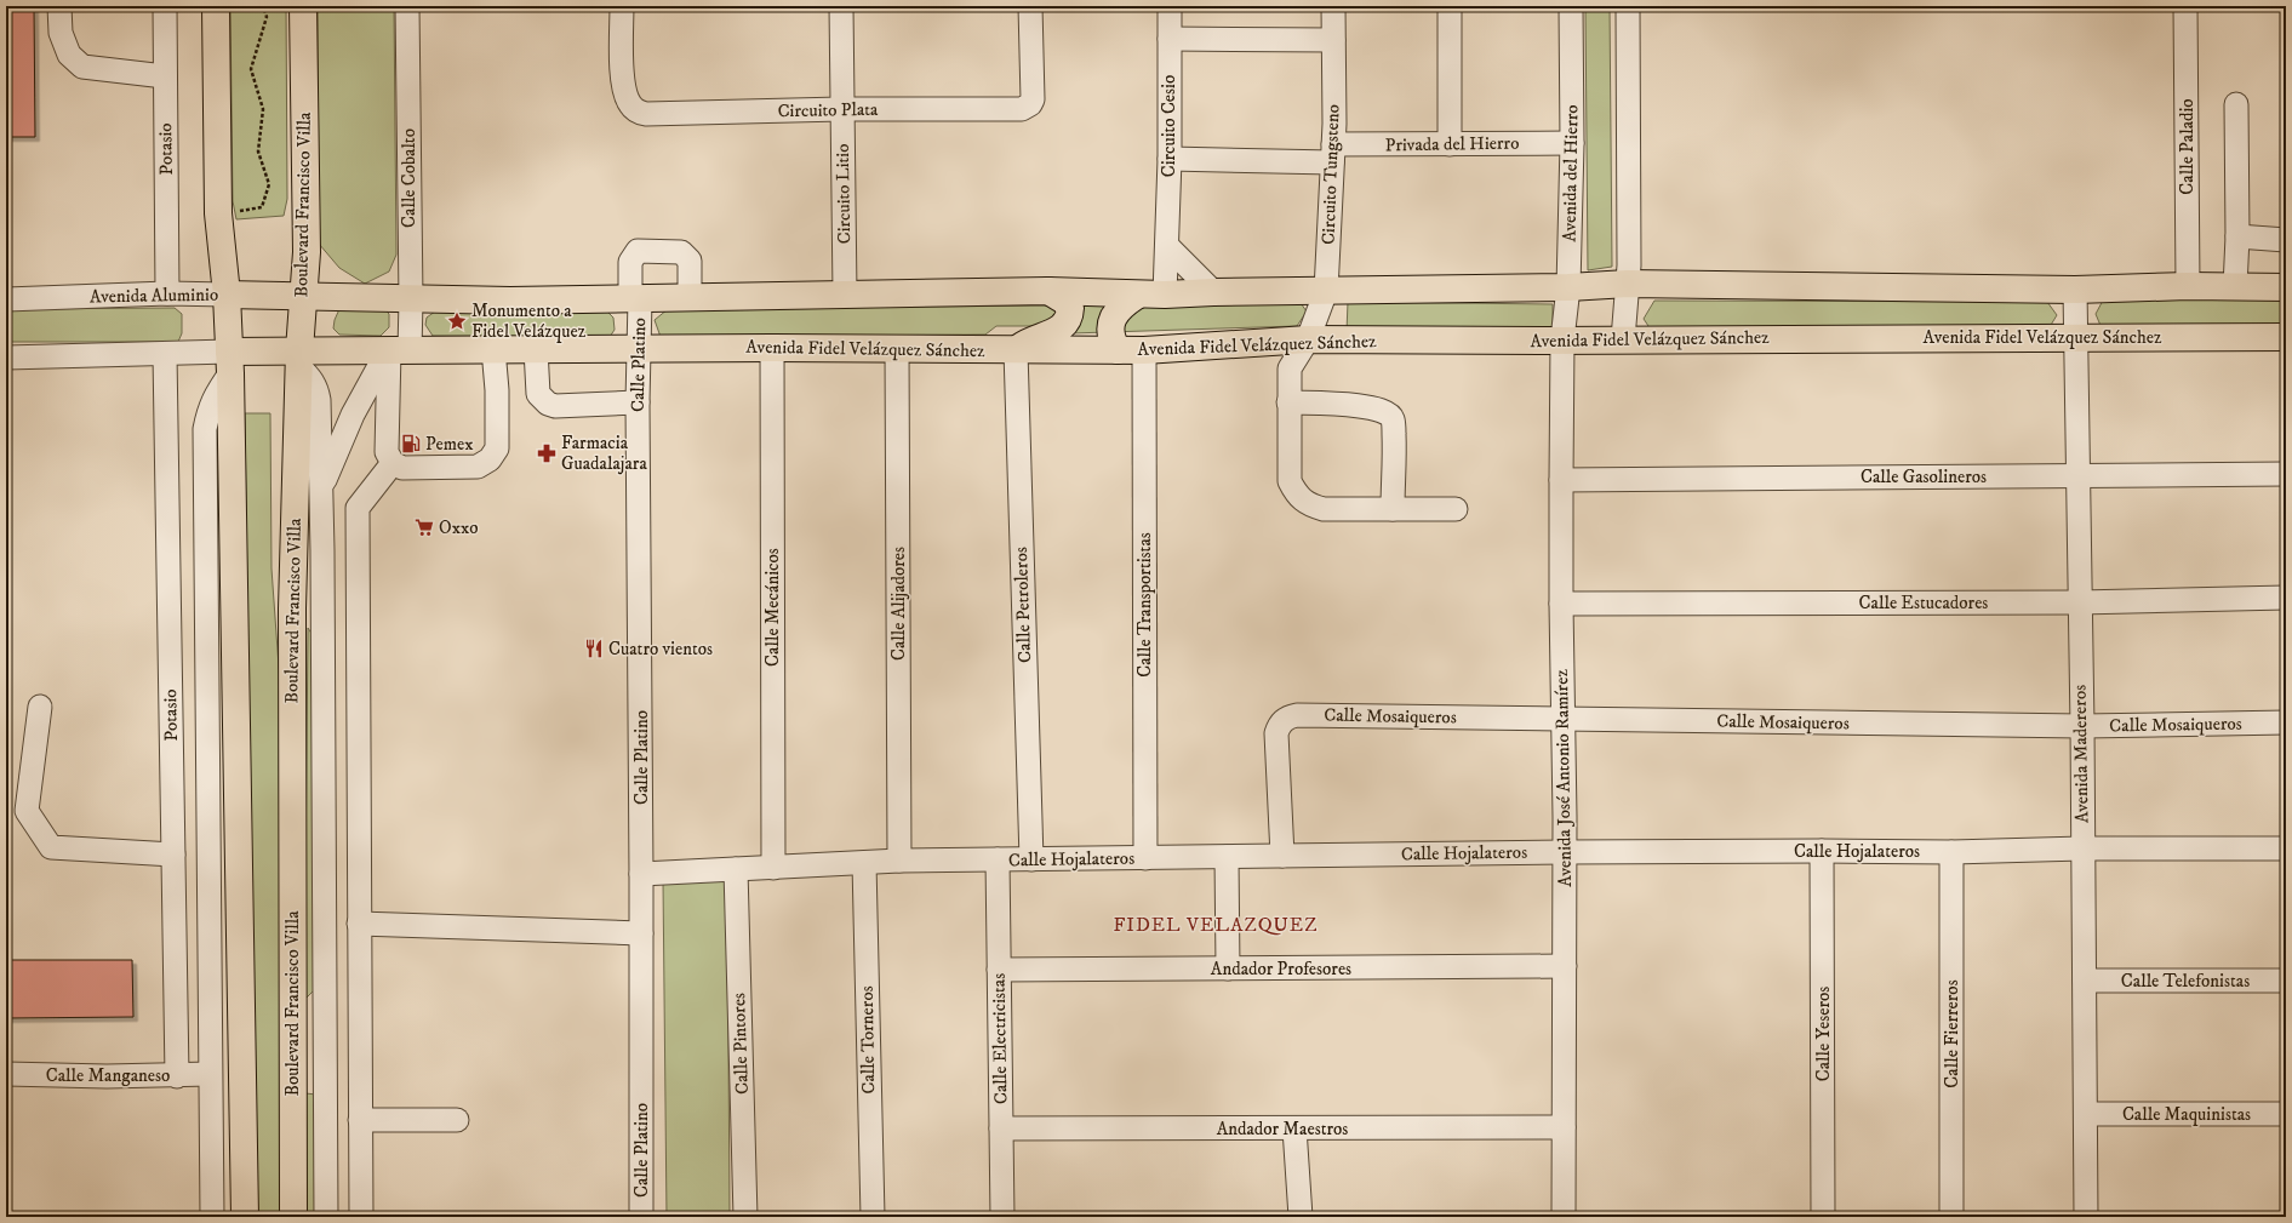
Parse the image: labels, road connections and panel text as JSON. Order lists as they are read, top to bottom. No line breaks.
{"streets":{"main road":["Boulevard Francisco Villa","Avenida Aluminio","Avenida Fidel Velázquez Sánchez"],"street":["Circuito Plata","Circuito Cesio","Privada del Hierro","Calle Paladio","Potasio","Avenida del Hierro","Circuito Tungsteno","Calle Cobalto","Circuito Litio","Calle Platino","Calle Gasolineros","Calle Estucadores","Calle Alijadores","Calle Petroleros","Calle Transportistas","Calle Mecánicos","Calle Mosaiqueros","Avenida Madereros","Avenida José Antonio Ramírez","Calle Hojalateros","Andador Profesores","Calle Telefonistas","Calle Yeseros","Calle Fierreros","Calle Electricistas","Calle Torneros","Calle Pintores","Calle Manganeso","Calle Maquinistas","Andador Maestros"]},"crossings":[["Circuito Plata","Circuito Litio"],["Circuito Cesio","Privada del Hierro"],["Privada del Hierro","Avenida del Hierro"],["Privada del Hierro","Circuito Tungsteno"],["Potasio","Avenida Aluminio"],["Potasio","Calle Manganeso"],["Avenida del Hierro","Avenida Fidel Velázquez Sánchez"],["Avenida del Hierro","Avenida José Antonio Ramírez"],["Circuito Tungsteno","Avenida Fidel Velázquez Sánchez"],["Calle Cobalto","Avenida Fidel Velázquez Sánchez"],["Boulevard Francisco Villa","Avenida Aluminio"],["Boulevard Francisco Villa","Avenida Fidel Velázquez Sánchez"],["Avenida Fidel Velázquez Sánchez","Calle Platino"],["Avenida Fidel Velázquez Sánchez","Calle Alijadores"],["Avenida Fidel Velázquez Sánchez","Calle Petroleros"],["Avenida Fidel Velázquez Sánchez","Calle Transportistas"],["Avenida Fidel Velázquez Sánchez","Calle Mecánicos"],["Avenida Fidel Velázquez Sánchez","Avenida Madereros"],["Avenida Fidel Velázquez Sánchez","Avenida José Antonio Ramírez"],["Calle Platino","Calle Hojalateros"],["Calle Gasolineros","Avenida Madereros"],["Calle Gasolineros","Avenida José Antonio Ramírez"],["Calle Estucadores","Avenida Madereros"],["Calle Estucadores","Avenida José Antonio Ramírez"],["Calle Alijadores","Calle Hojalateros"],["Calle Petroleros","Calle Hojalateros"],["Calle Transportistas","Calle Hojalateros"],["Calle Mecánicos","Calle Hojalateros"],["Calle Mosaiqueros","Avenida Madereros"],["Calle Mosaiqueros","Avenida José Antonio Ramírez"],["Calle Mosaiqueros","Calle Hojalateros"],["Avenida Madereros","Calle Hojalateros"],["Avenida Madereros","Calle Telefonistas"],["Avenida Madereros","Calle Maquinistas"],["Avenida José Antonio Ramírez","Calle Hojalateros"],["Avenida José Antonio Ramírez","Andador Profesores"],["Avenida José Antonio Ramírez","Andador Maestros"],["Calle Hojalateros","Calle Yeseros"],["Calle Hojalateros","Calle Fierreros"],["Calle Hojalateros","Calle Electricistas"],["Calle Hojalateros","Calle Torneros"],["Calle Hojalateros","Calle Pintores"],["Andador Profesores","Calle Electricistas"],["Calle Electricistas","Andador Maestros"]],"districts":["FIDEL VELAZQUEZ"],"places":{"place":["Monumento a Fidel Velázquez"],"fuel station":["Pemex"],"pharmacy":["Farmacia Guadalajara"],"supermarket":["Oxxo"],"restaurant":["Cuatro vientos"]}}
